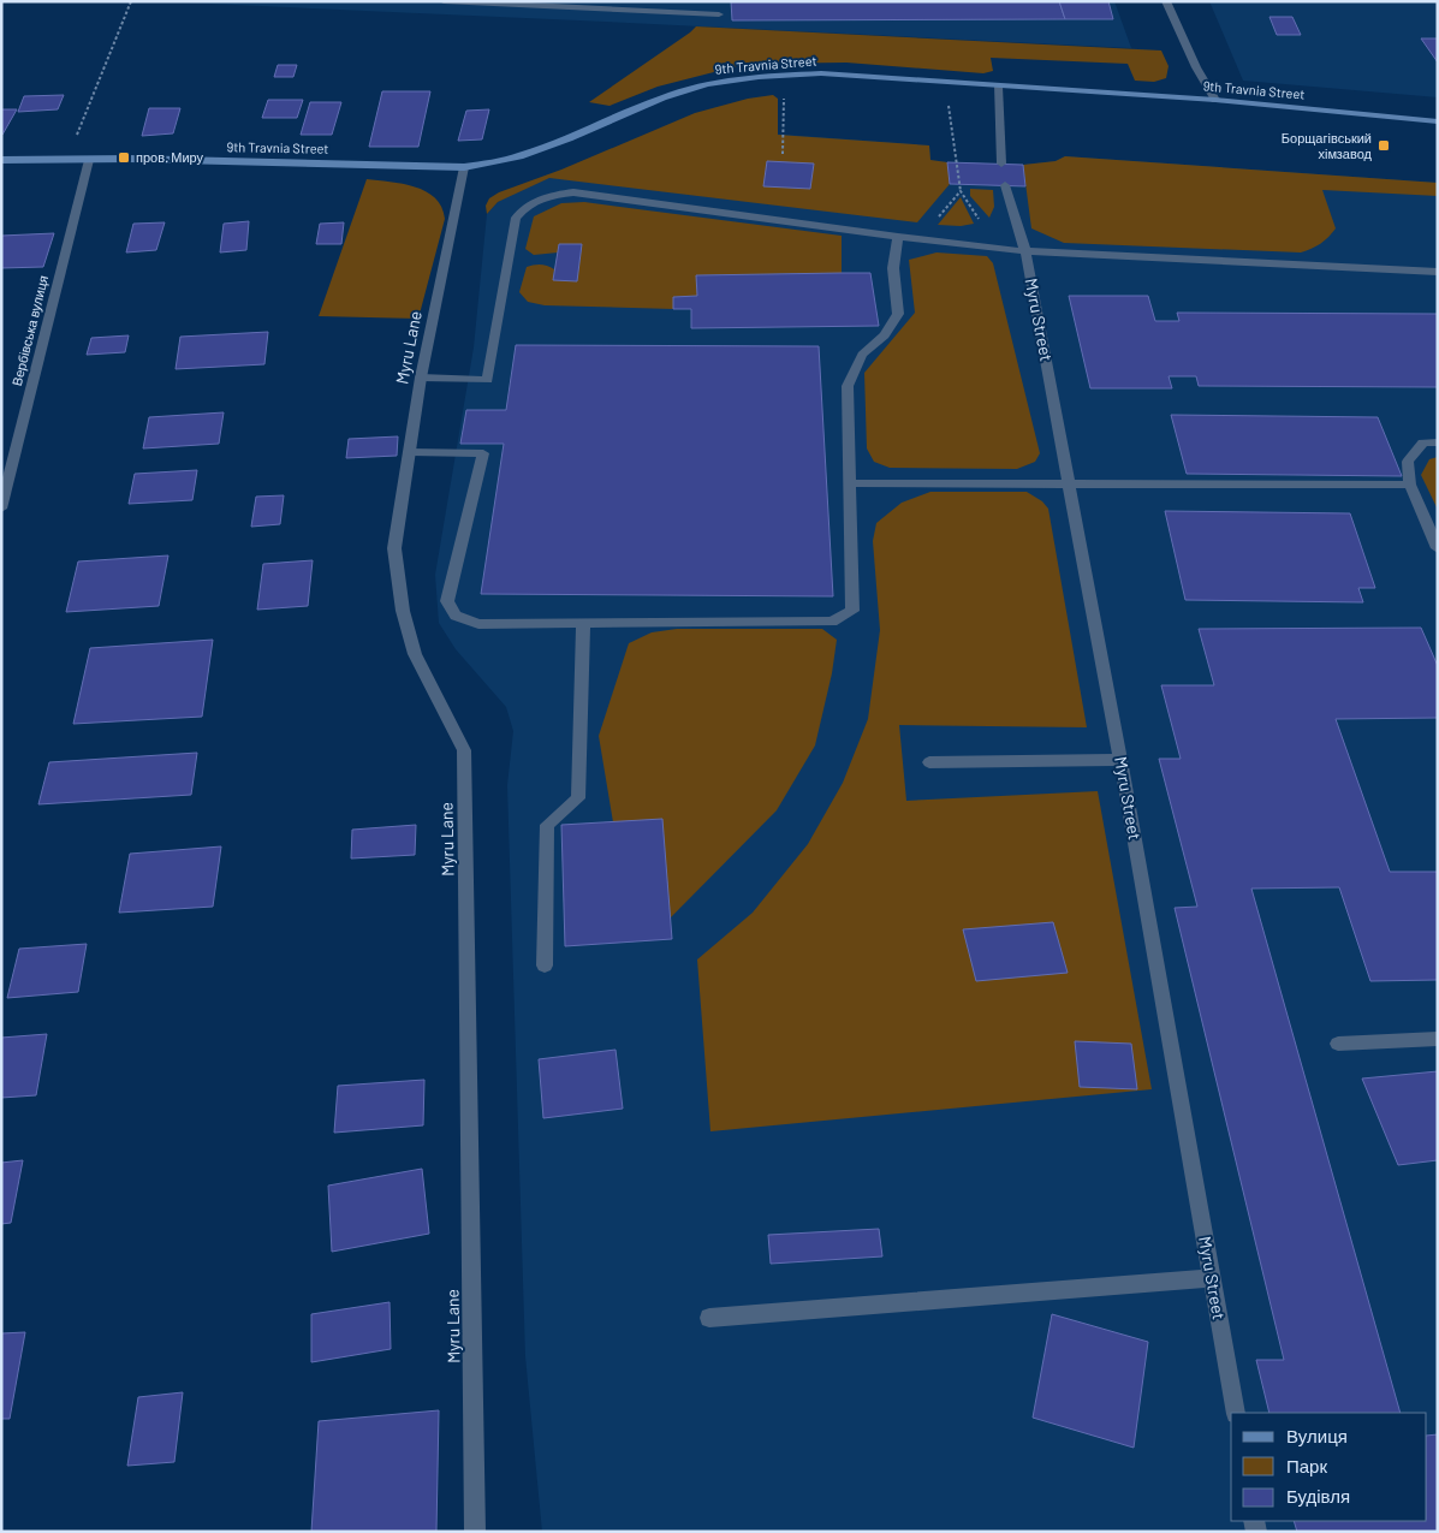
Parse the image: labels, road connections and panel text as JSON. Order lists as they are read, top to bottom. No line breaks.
{"streets":{"main road":["9th Travnia Street"],"street":["Myru Street","Вербівська вулиця","Myru Lane"]},"crossings":[["9th Travnia Street","Вербівська вулиця"],["9th Travnia Street","Myru Lane"]],"places":{"transit":["Борщагівський хімзавод","пров. Миру"]},"legend":["Вулиця","Парк","Будівля"]}
